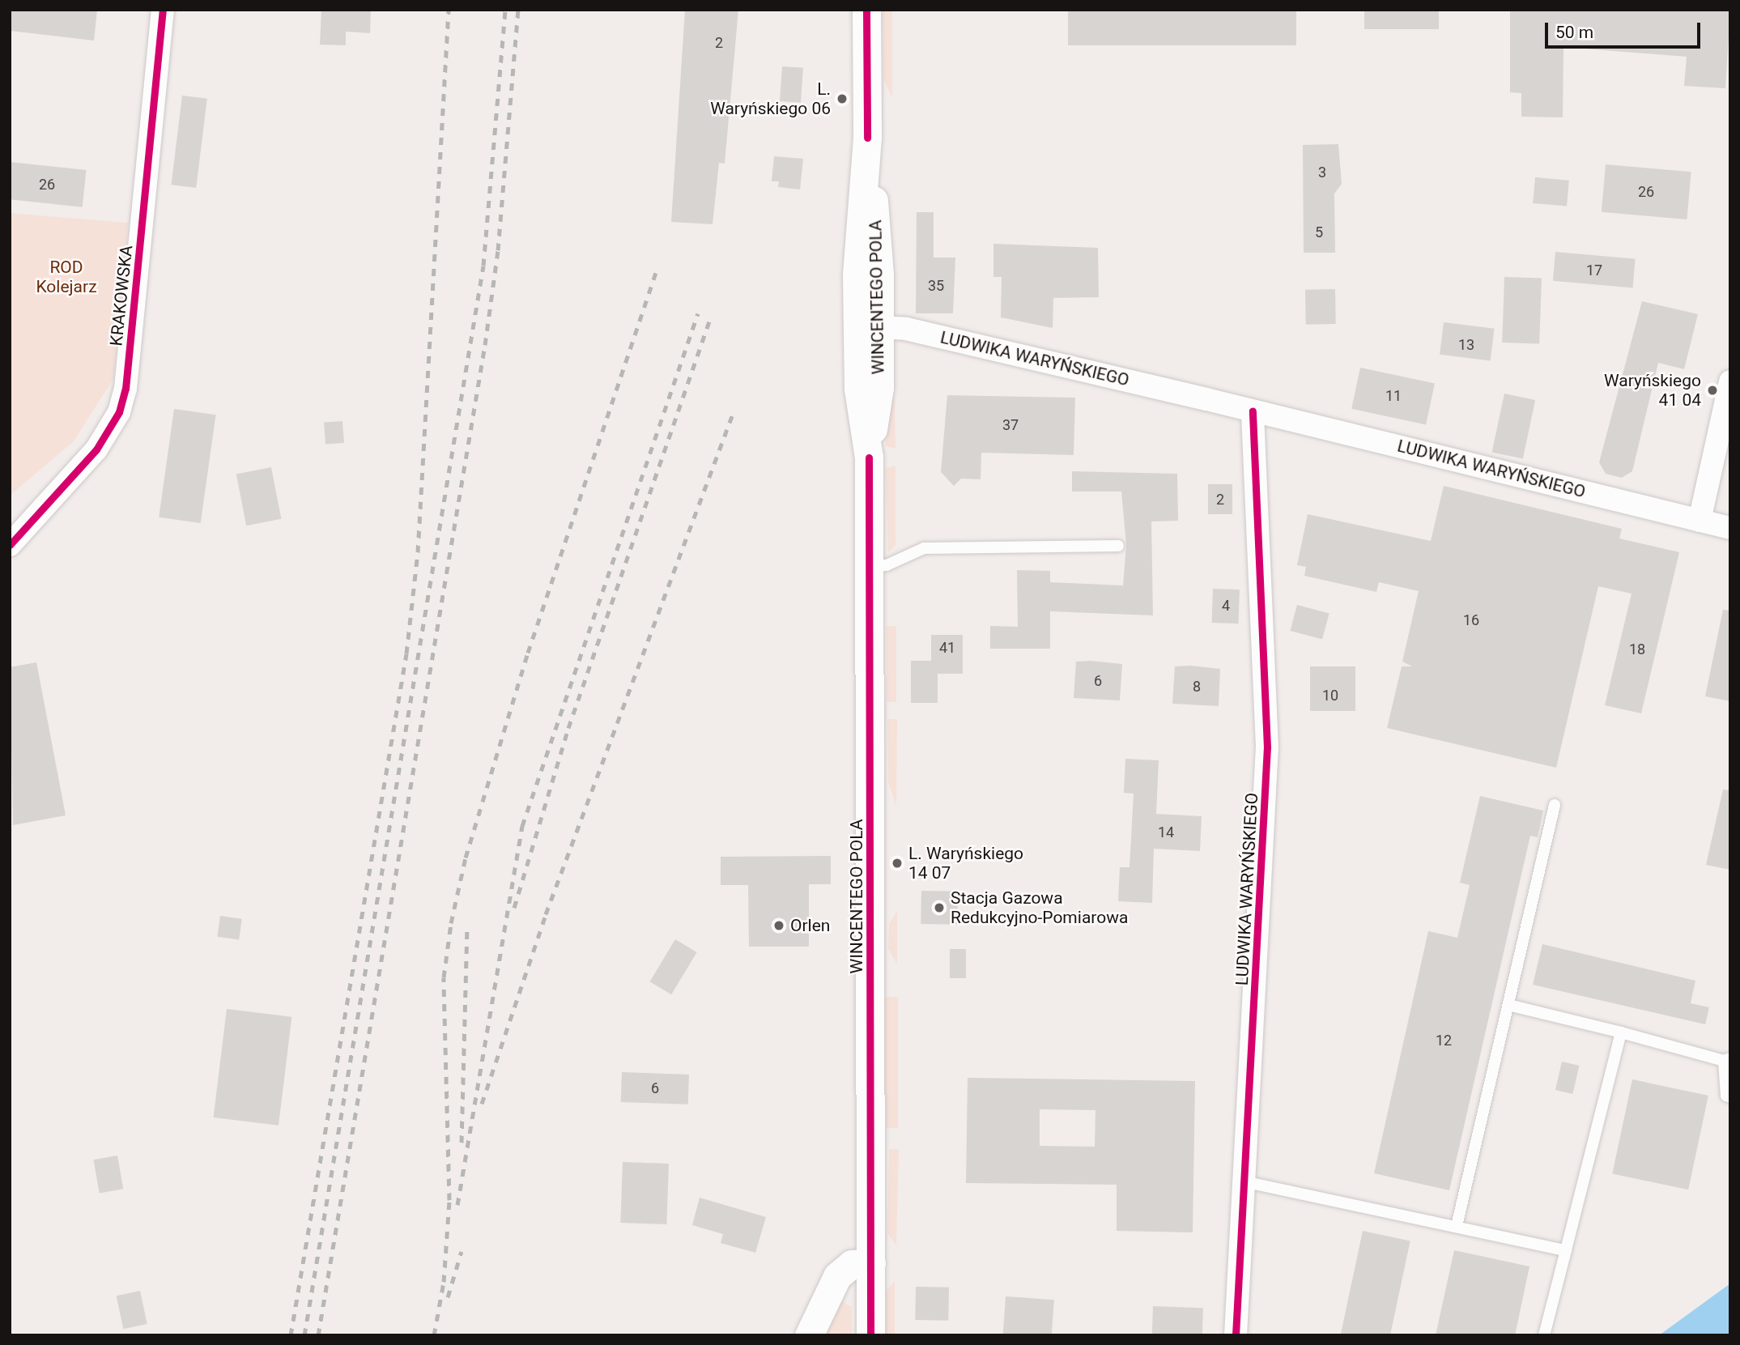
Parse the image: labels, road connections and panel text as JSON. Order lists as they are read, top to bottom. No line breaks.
{"streets":{"street":["KRAKOWSKA","WINCENTEGO POLA","LUDWIKA WARYŃSKIEGO"]},"crossings":[["WINCENTEGO POLA","LUDWIKA WARYŃSKIEGO"]],"parks":["ROD Kolejarz"],"places":["L. Waryńskiego 06","Waryńskiego 41 04","L. Waryńskiego 14 07","Stacja Gazowa Redukcyjno-Pomiarowa","Orlen"],"house_numbers":["2","3","26","26","5","17","35","13","11","37","2","4","16","41","18","6","8","10","14","12","6"],"scale_bar":"50 m"}
